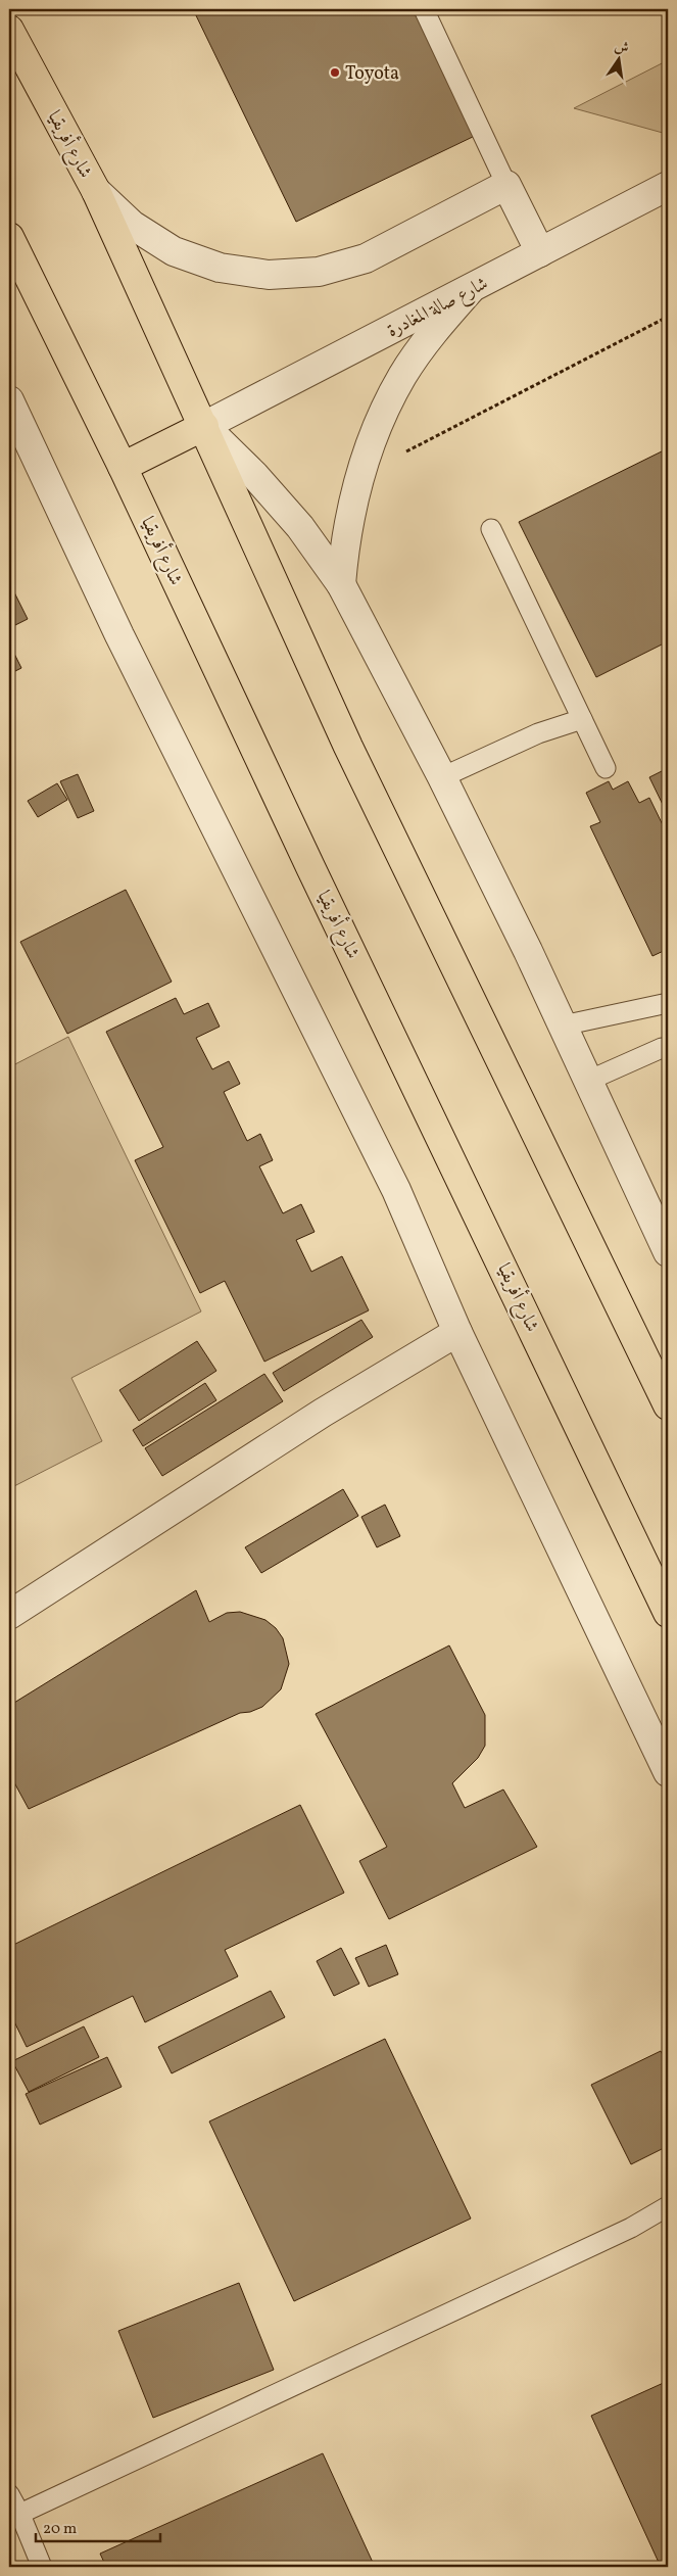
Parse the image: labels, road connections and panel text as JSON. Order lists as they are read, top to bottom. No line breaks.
{"streets":{"highway":["شارع أفريقيا"],"street":["شارع صالة المغادرة"]},"crossings":[["شارع أفريقيا","شارع صالة المغادرة"]],"places":["Toyota"],"scale_bar":"20 m","north":"top"}
